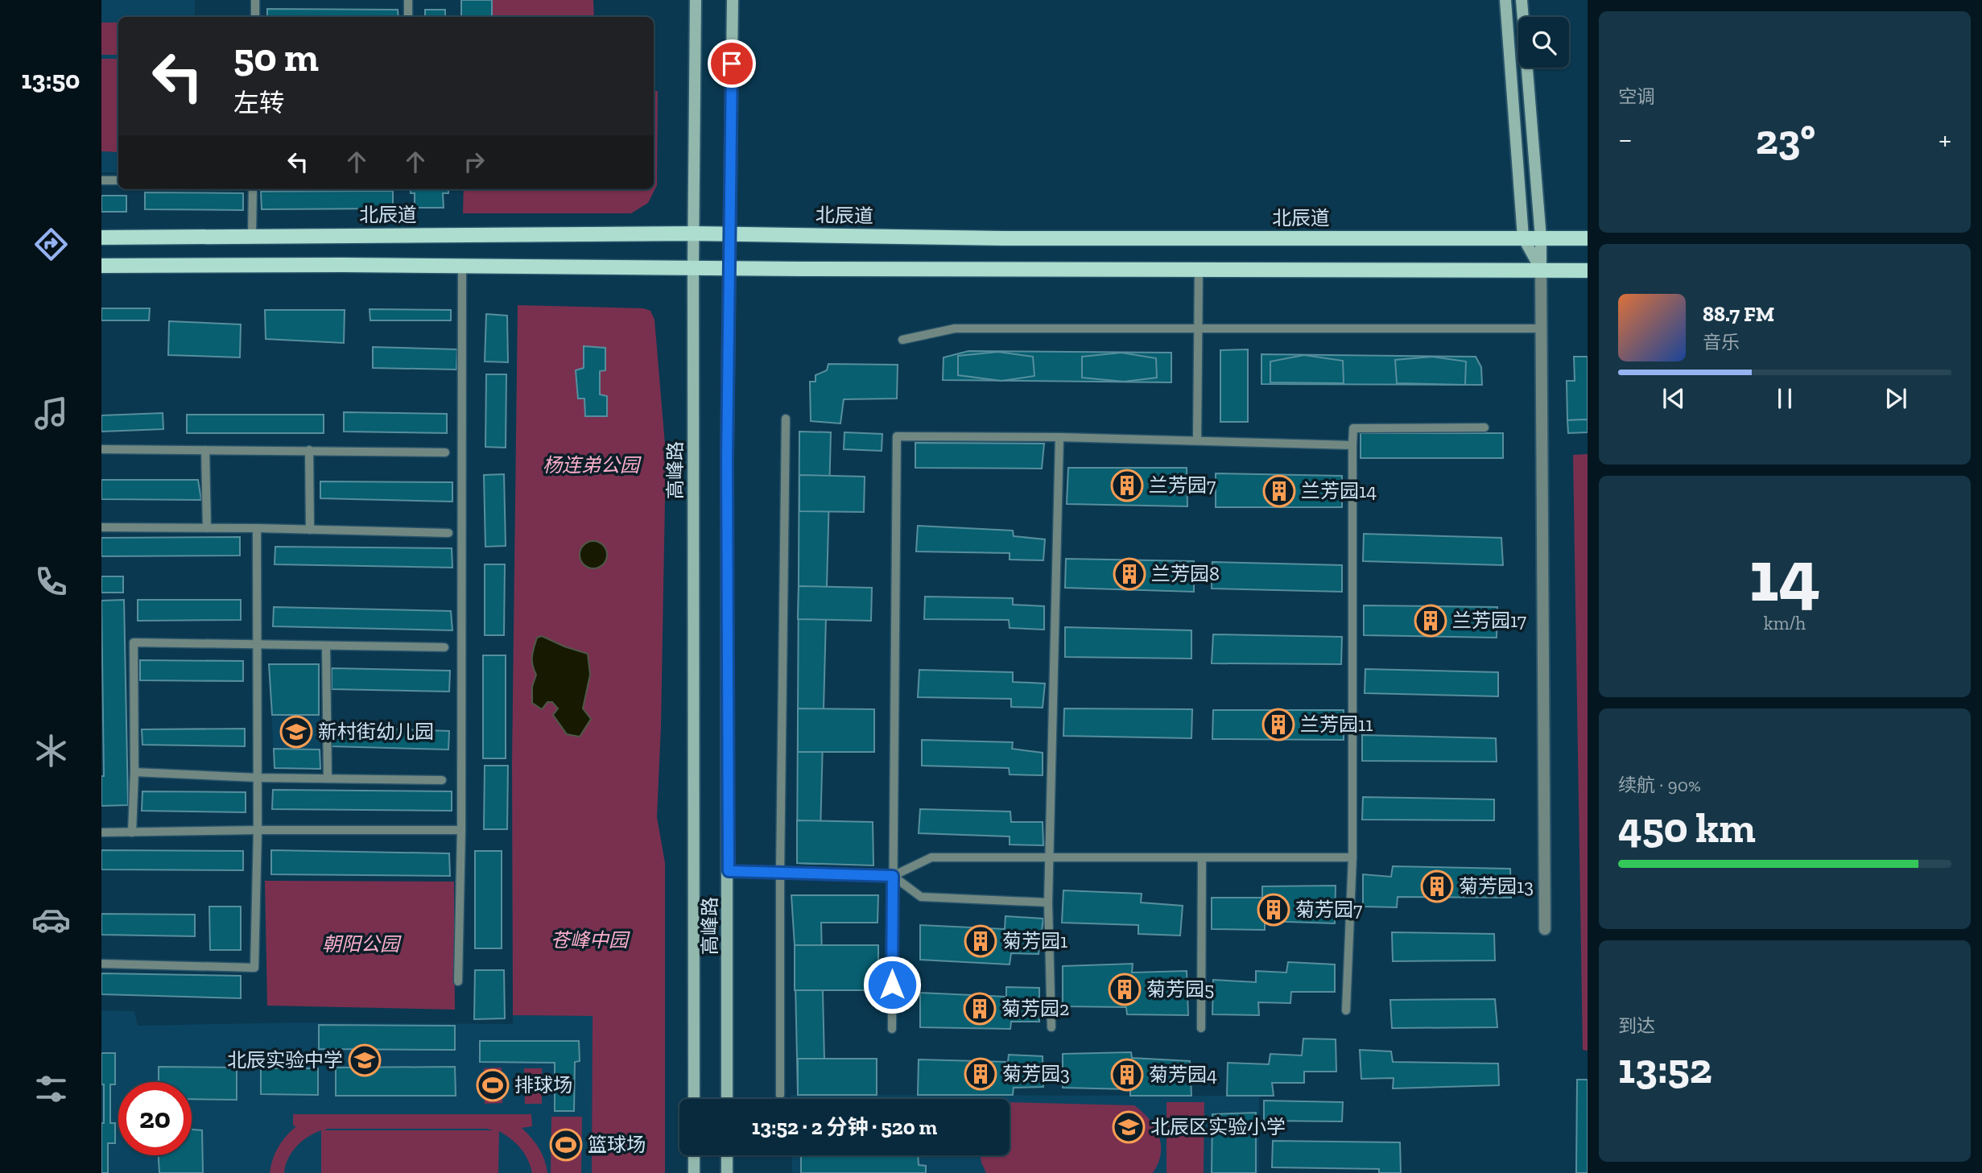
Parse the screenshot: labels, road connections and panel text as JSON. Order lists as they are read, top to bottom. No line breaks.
{"streets":{"main road":["北辰道","高峰路"]},"crossings":[["北辰道","高峰路"]],"parks":["杨连弟公园","苍峰中园","朝阳公园"],"places":{"building":["兰芳园7","兰芳园14","兰芳园8","兰芳园17","兰芳园11","菊芳园13","菊芳园7","菊芳园1","菊芳园5","菊芳园2","菊芳园3","菊芳园4"],"school or university":["新村街幼儿园","北辰实验中学","北辰区实验小学"],"sports":["排球场","篮球场"]},"page":{"tabs":"13:50","tile":["空调",["14","km/h"],["续航 · 90%","450 km"],["到达","13:52"]],"turn":["50 m","左转"],"heat":["−","23°","+"],"song":["88.7 FM","音乐"],"limit":"20","trip":"13:52 · 2 分钟 · 520 m"}}
